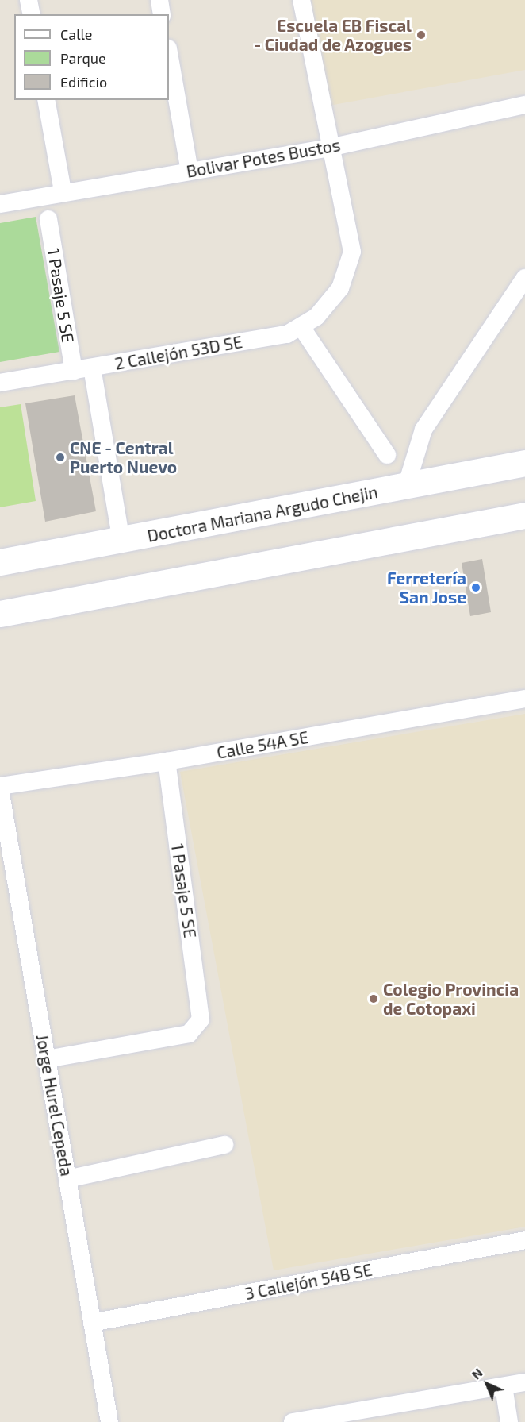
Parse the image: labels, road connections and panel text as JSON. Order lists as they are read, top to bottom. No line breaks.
{"streets":{"main road":["Doctora Mariana Argudo Chejin"],"street":["Bolivar Potes Bustos","1 Pasaje 5 SE","2 Callejón 53D SE","Calle 54A SE","Jorge Hurel Cepeda","3 Callejón 54B SE"]},"crossings":[["Bolivar Potes Bustos","2 Callejón 53D SE"],["1 Pasaje 5 SE","2 Callejón 53D SE"],["1 Pasaje 5 SE","Calle 54A SE"],["1 Pasaje 5 SE","Jorge Hurel Cepeda"],["Calle 54A SE","Jorge Hurel Cepeda"],["Jorge Hurel Cepeda","3 Callejón 54B SE"]],"places":["Escuela EB Fiscal - Ciudad de Azogues","CNE - Central Puerto Nuevo","Ferretería San Jose","Colegio Provincia de Cotopaxi"],"legend":["Calle","Parque","Edificio"],"north":"top left"}
